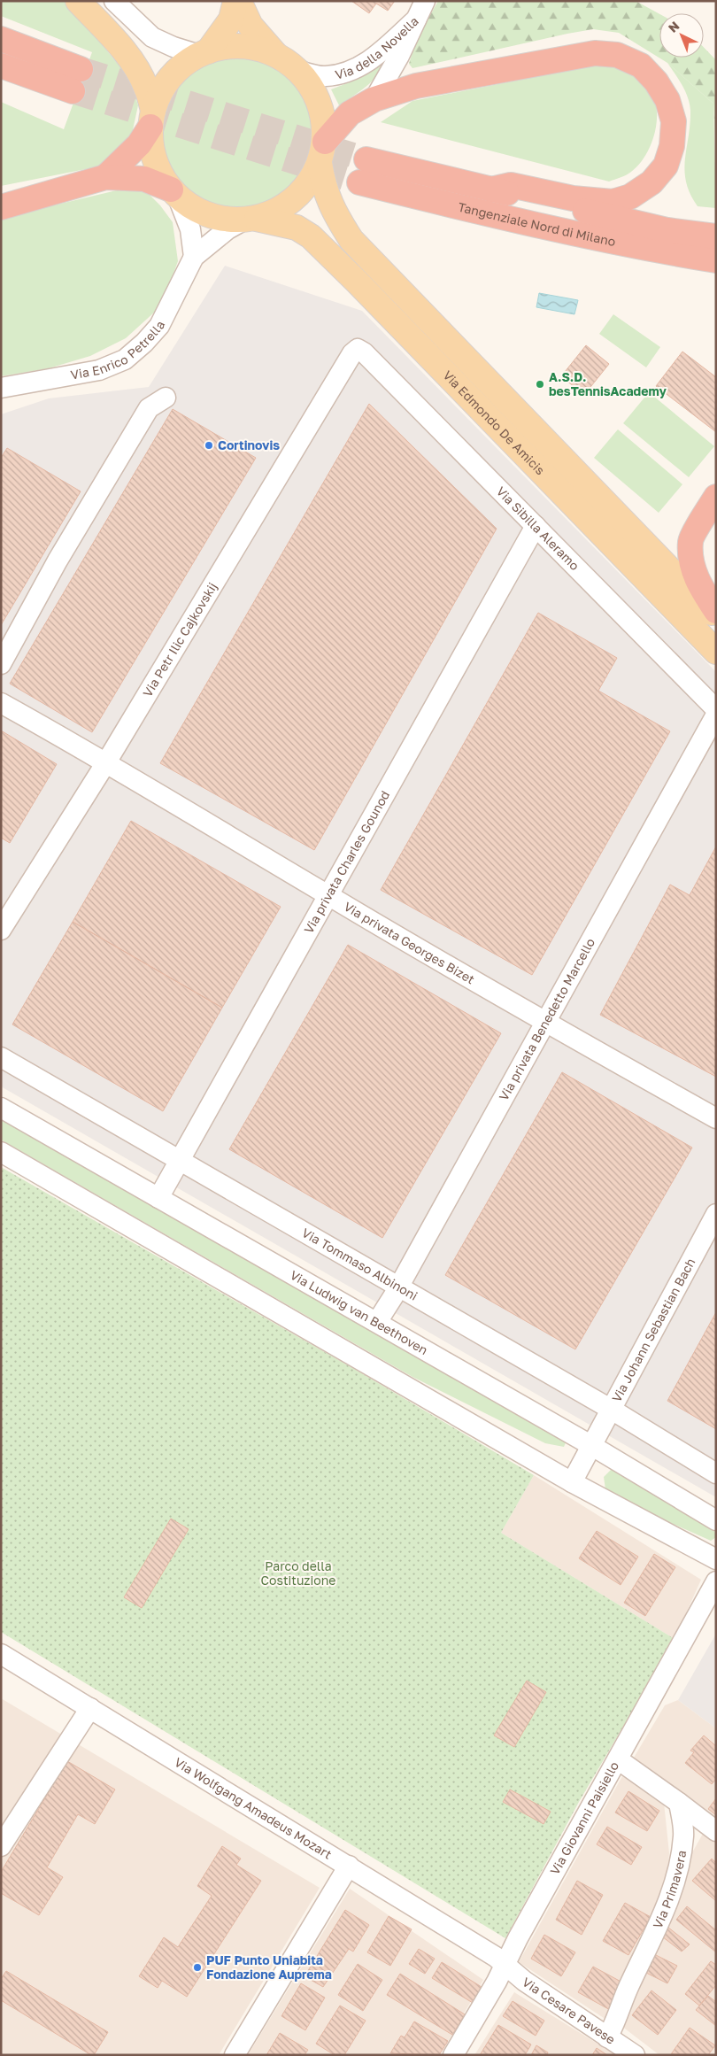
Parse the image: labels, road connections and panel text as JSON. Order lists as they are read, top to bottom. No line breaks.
{"streets":{"highway":["Tangenziale Nord di Milano"],"main road":["Via Edmondo De Amicis"],"street":["Via della Novella","Via Enrico Petrella","Via Sibilla Aleramo","Via Petr Ilic Cajkovskij","Via privata Charles Gounod","Via privata Georges Bizet","Via privata Benedetto Marcello","Via Tommaso Albinoni","Via Ludwig van Beethoven","Via Johann Sebastian Bach","Via Wolfgang Amadeus Mozart","Via Giovanni Paisiello","Via Primavera","Via Cesare Pavese"]},"crossings":[["Via della Novella","Via Edmondo De Amicis"],["Via Enrico Petrella","Via Edmondo De Amicis"],["Via Sibilla Aleramo","Via Petr Ilic Cajkovskij"],["Via Sibilla Aleramo","Via privata Charles Gounod"],["Via Petr Ilic Cajkovskij","Via privata Georges Bizet"],["Via privata Charles Gounod","Via privata Georges Bizet"],["Via privata Charles Gounod","Via Tommaso Albinoni"],["Via privata Charles Gounod","Via Ludwig van Beethoven"],["Via privata Georges Bizet","Via privata Benedetto Marcello"],["Via privata Benedetto Marcello","Via Tommaso Albinoni"],["Via privata Benedetto Marcello","Via Ludwig van Beethoven"],["Via Tommaso Albinoni","Via Johann Sebastian Bach"],["Via Ludwig van Beethoven","Via Johann Sebastian Bach"],["Via Wolfgang Amadeus Mozart","Via Giovanni Paisiello"],["Via Wolfgang Amadeus Mozart","Via Cesare Pavese"],["Via Giovanni Paisiello","Via Cesare Pavese"],["Via Primavera","Via Cesare Pavese"]],"parks":["Parco della Costituzione"],"places":["A.S.D. besTennisAcademy","Cortinovis","PUF Punto Uniabita Fondazione Auprema"],"north":"top left"}
